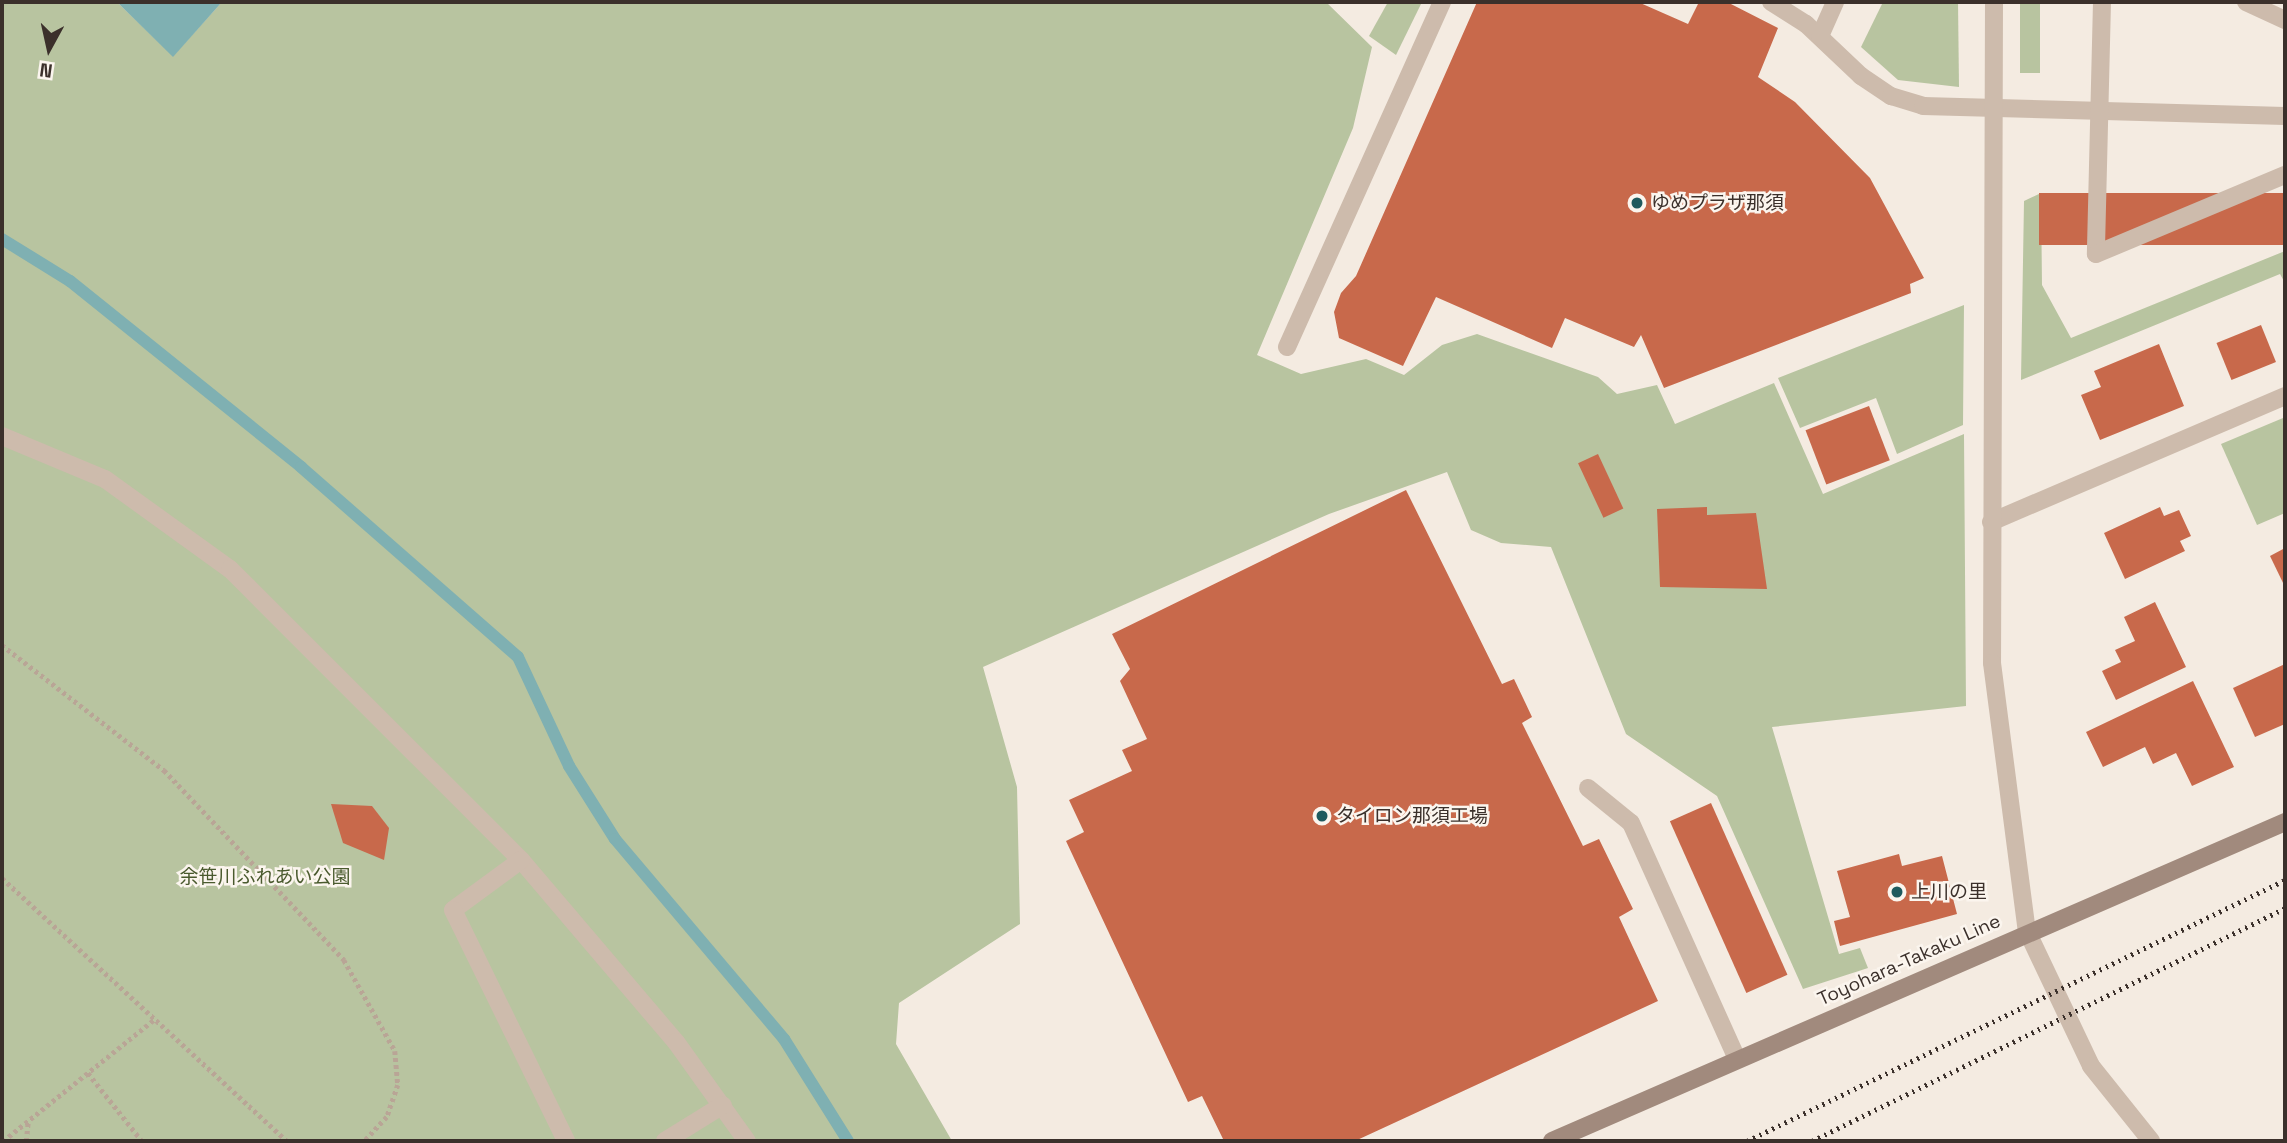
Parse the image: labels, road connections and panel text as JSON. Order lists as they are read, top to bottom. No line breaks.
{"streets":{"main road":["Toyohara-Takaku Line"]},"parks":["余笹川ふれあい公園"],"places":["ゆめプラザ那須","タイロン那須工場","上川の里"],"north":"bottom"}
